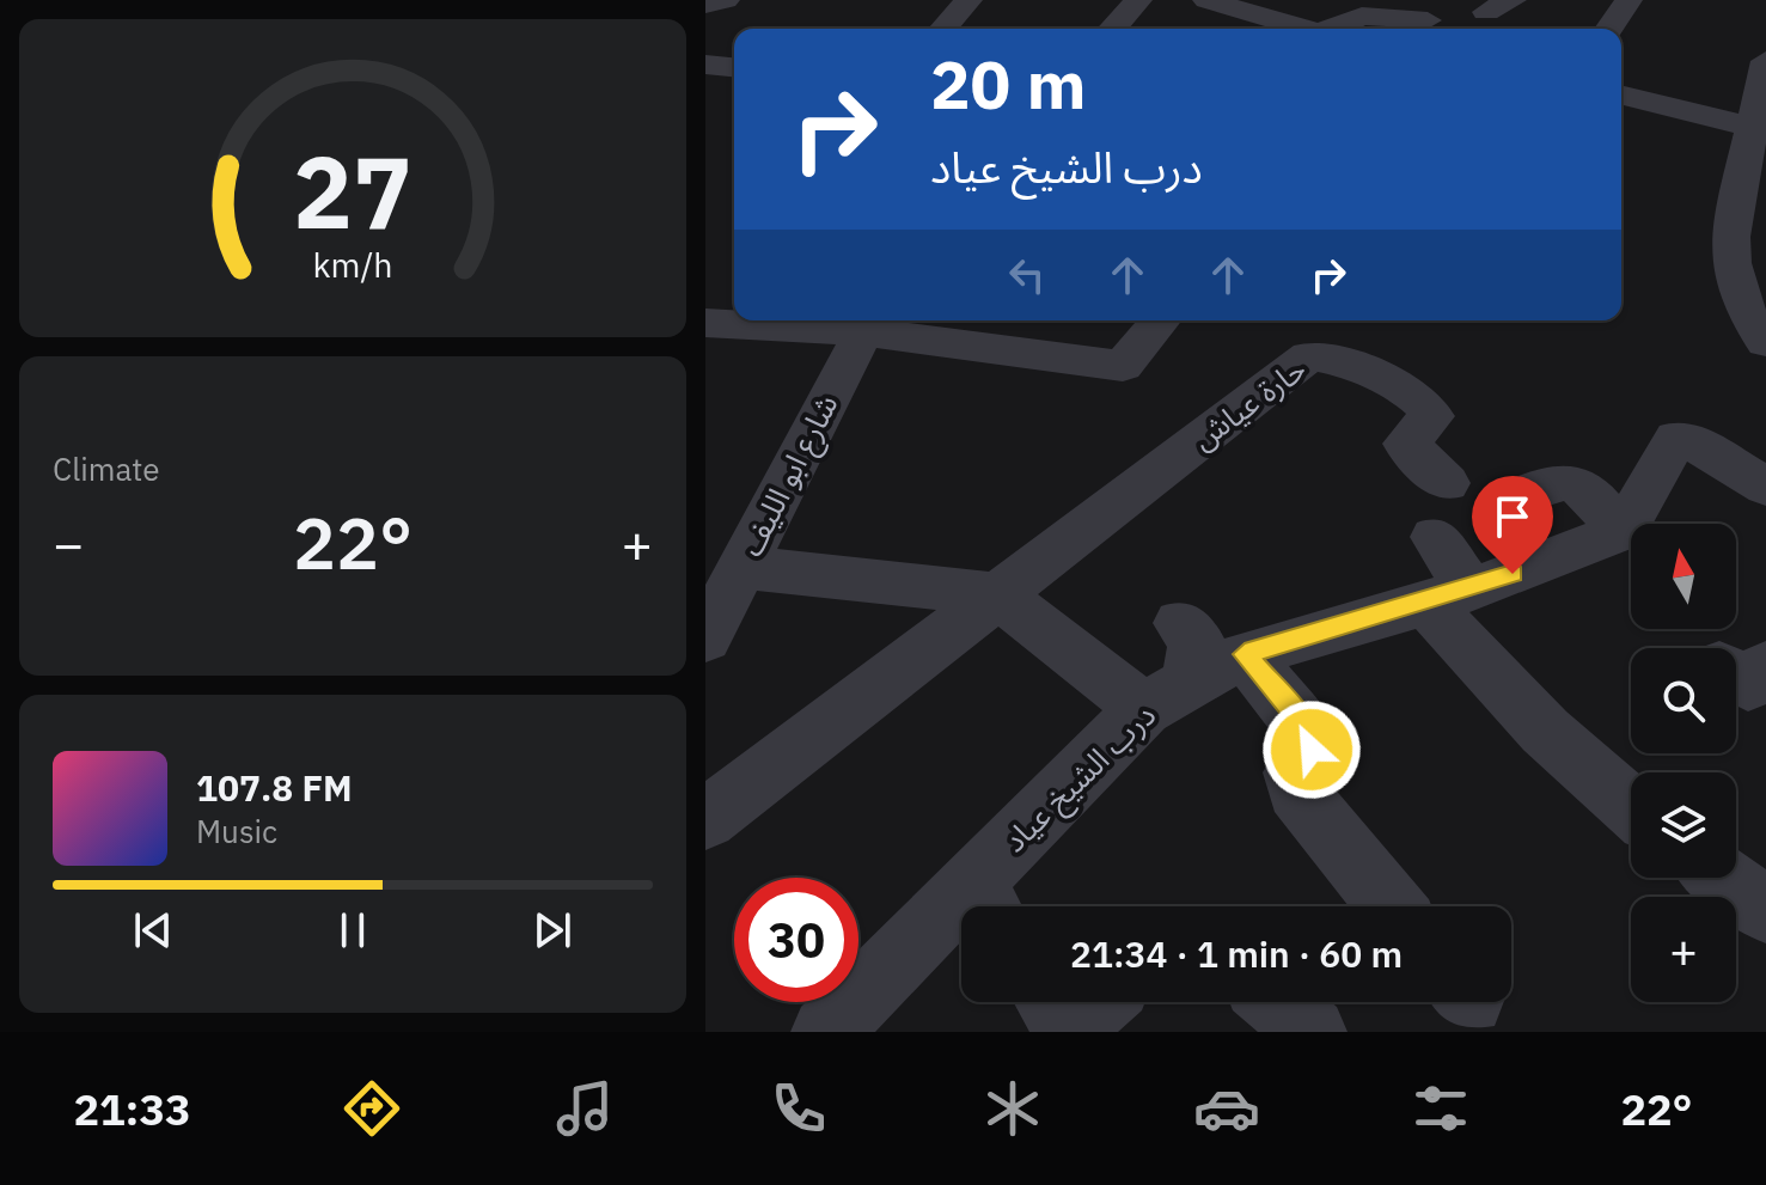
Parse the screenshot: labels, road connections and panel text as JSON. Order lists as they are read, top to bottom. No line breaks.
{"streets":{"street":["حارة عياش","شارع ابو الليف","درب الشيخ عياد"]},"north":"top","page":{"turn":["20 m","درب الشيخ عياد"],"tile":"Climate","heat":["−","22°","+"],"map_buttons":"+","song":["107.8 FM","Music"],"limit":"30","trip":"21:34 · 1 min · 60 m","tabs":["21:33","22°"],"gauge":["27","km/h"]}}
